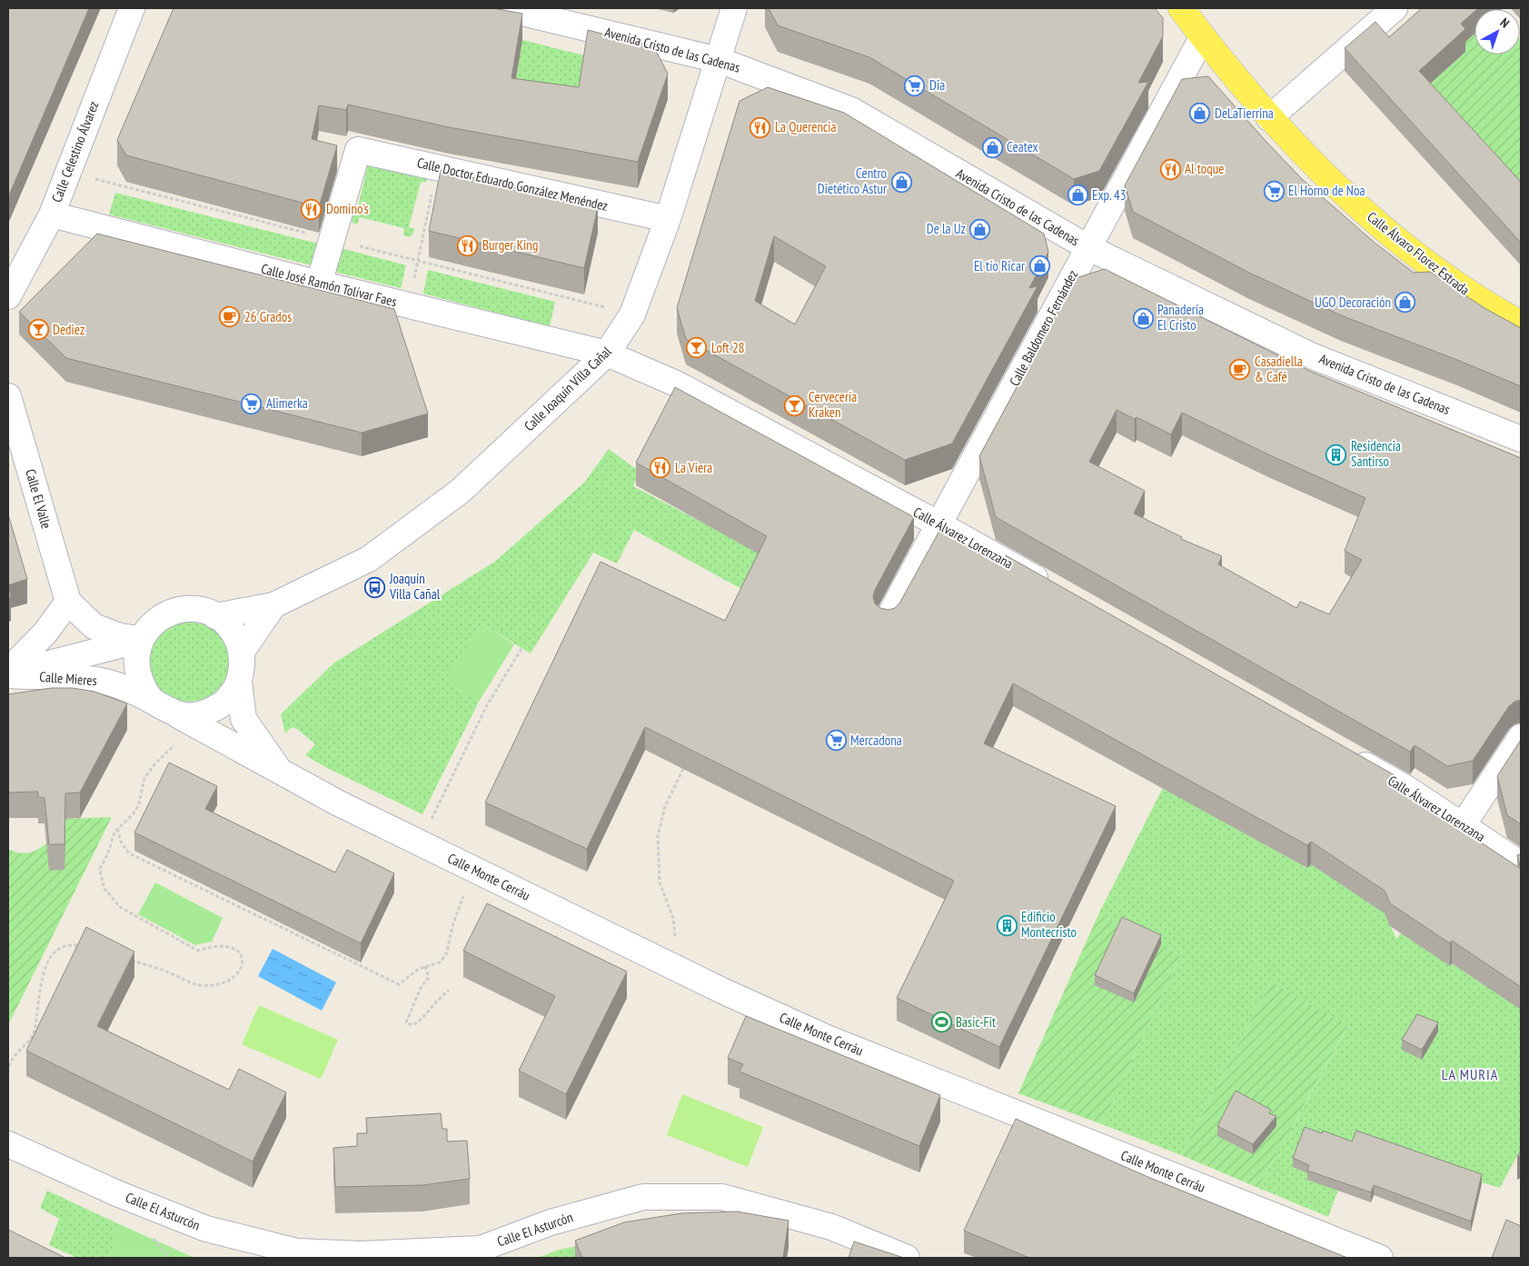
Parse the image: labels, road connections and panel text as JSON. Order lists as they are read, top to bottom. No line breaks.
{"streets":{"main road":["Calle Álvaro Florez Estrada"],"street":["Avenida Cristo de las Cadenas","Calle Celestino Álvarez","Calle Doctor Eduardo González Menéndez","Calle José Ramón Tolívar Faes","Calle Baldomero Fernández","Calle Joaquín Villa Cañal","Calle El Valle","Calle Álvarez Lorenzana","Calle Mieres","Calle Monte Cerráu","Calle El Asturcón"]},"crossings":[["Avenida Cristo de las Cadenas","Calle Baldomero Fernández"],["Avenida Cristo de las Cadenas","Calle Joaquín Villa Cañal"],["Calle Celestino Álvarez","Calle José Ramón Tolívar Faes"],["Calle Doctor Eduardo González Menéndez","Calle José Ramón Tolívar Faes"],["Calle Doctor Eduardo González Menéndez","Calle Joaquín Villa Cañal"],["Calle Álvaro Florez Estrada","Calle Baldomero Fernández"],["Calle José Ramón Tolívar Faes","Calle Joaquín Villa Cañal"],["Calle José Ramón Tolívar Faes","Calle Álvarez Lorenzana"],["Calle Baldomero Fernández","Calle Álvarez Lorenzana"],["Calle Joaquín Villa Cañal","Calle Álvarez Lorenzana"],["Calle Joaquín Villa Cañal","Calle Mieres"],["Calle Mieres","Calle Monte Cerráu"]],"districts":["LA MURIA"],"places":{"supermarket":["Dia","El Horno de Noa","Alimerka","Mercadona"],"shop":["DeLaTierrina","Ceatex","Centro Dietético Astur","Exp. 43","De la Uz","El tío Ricar","UGO Decoración","Panadería El Cristo"],"restaurant":["La Querencia","Al toque","Domino's","Burger King","La Viera"],"cafe":["26 Grados","Casadiella & Café"],"bar":["Dediez","Loft 28","Cervecería Kraken"],"building":["Residencia Santirso","Edificio Montecristo"],"bus stop":["Joaquín Villa Cañal"],"sports":["Basic-Fit"]},"north":"top right"}
